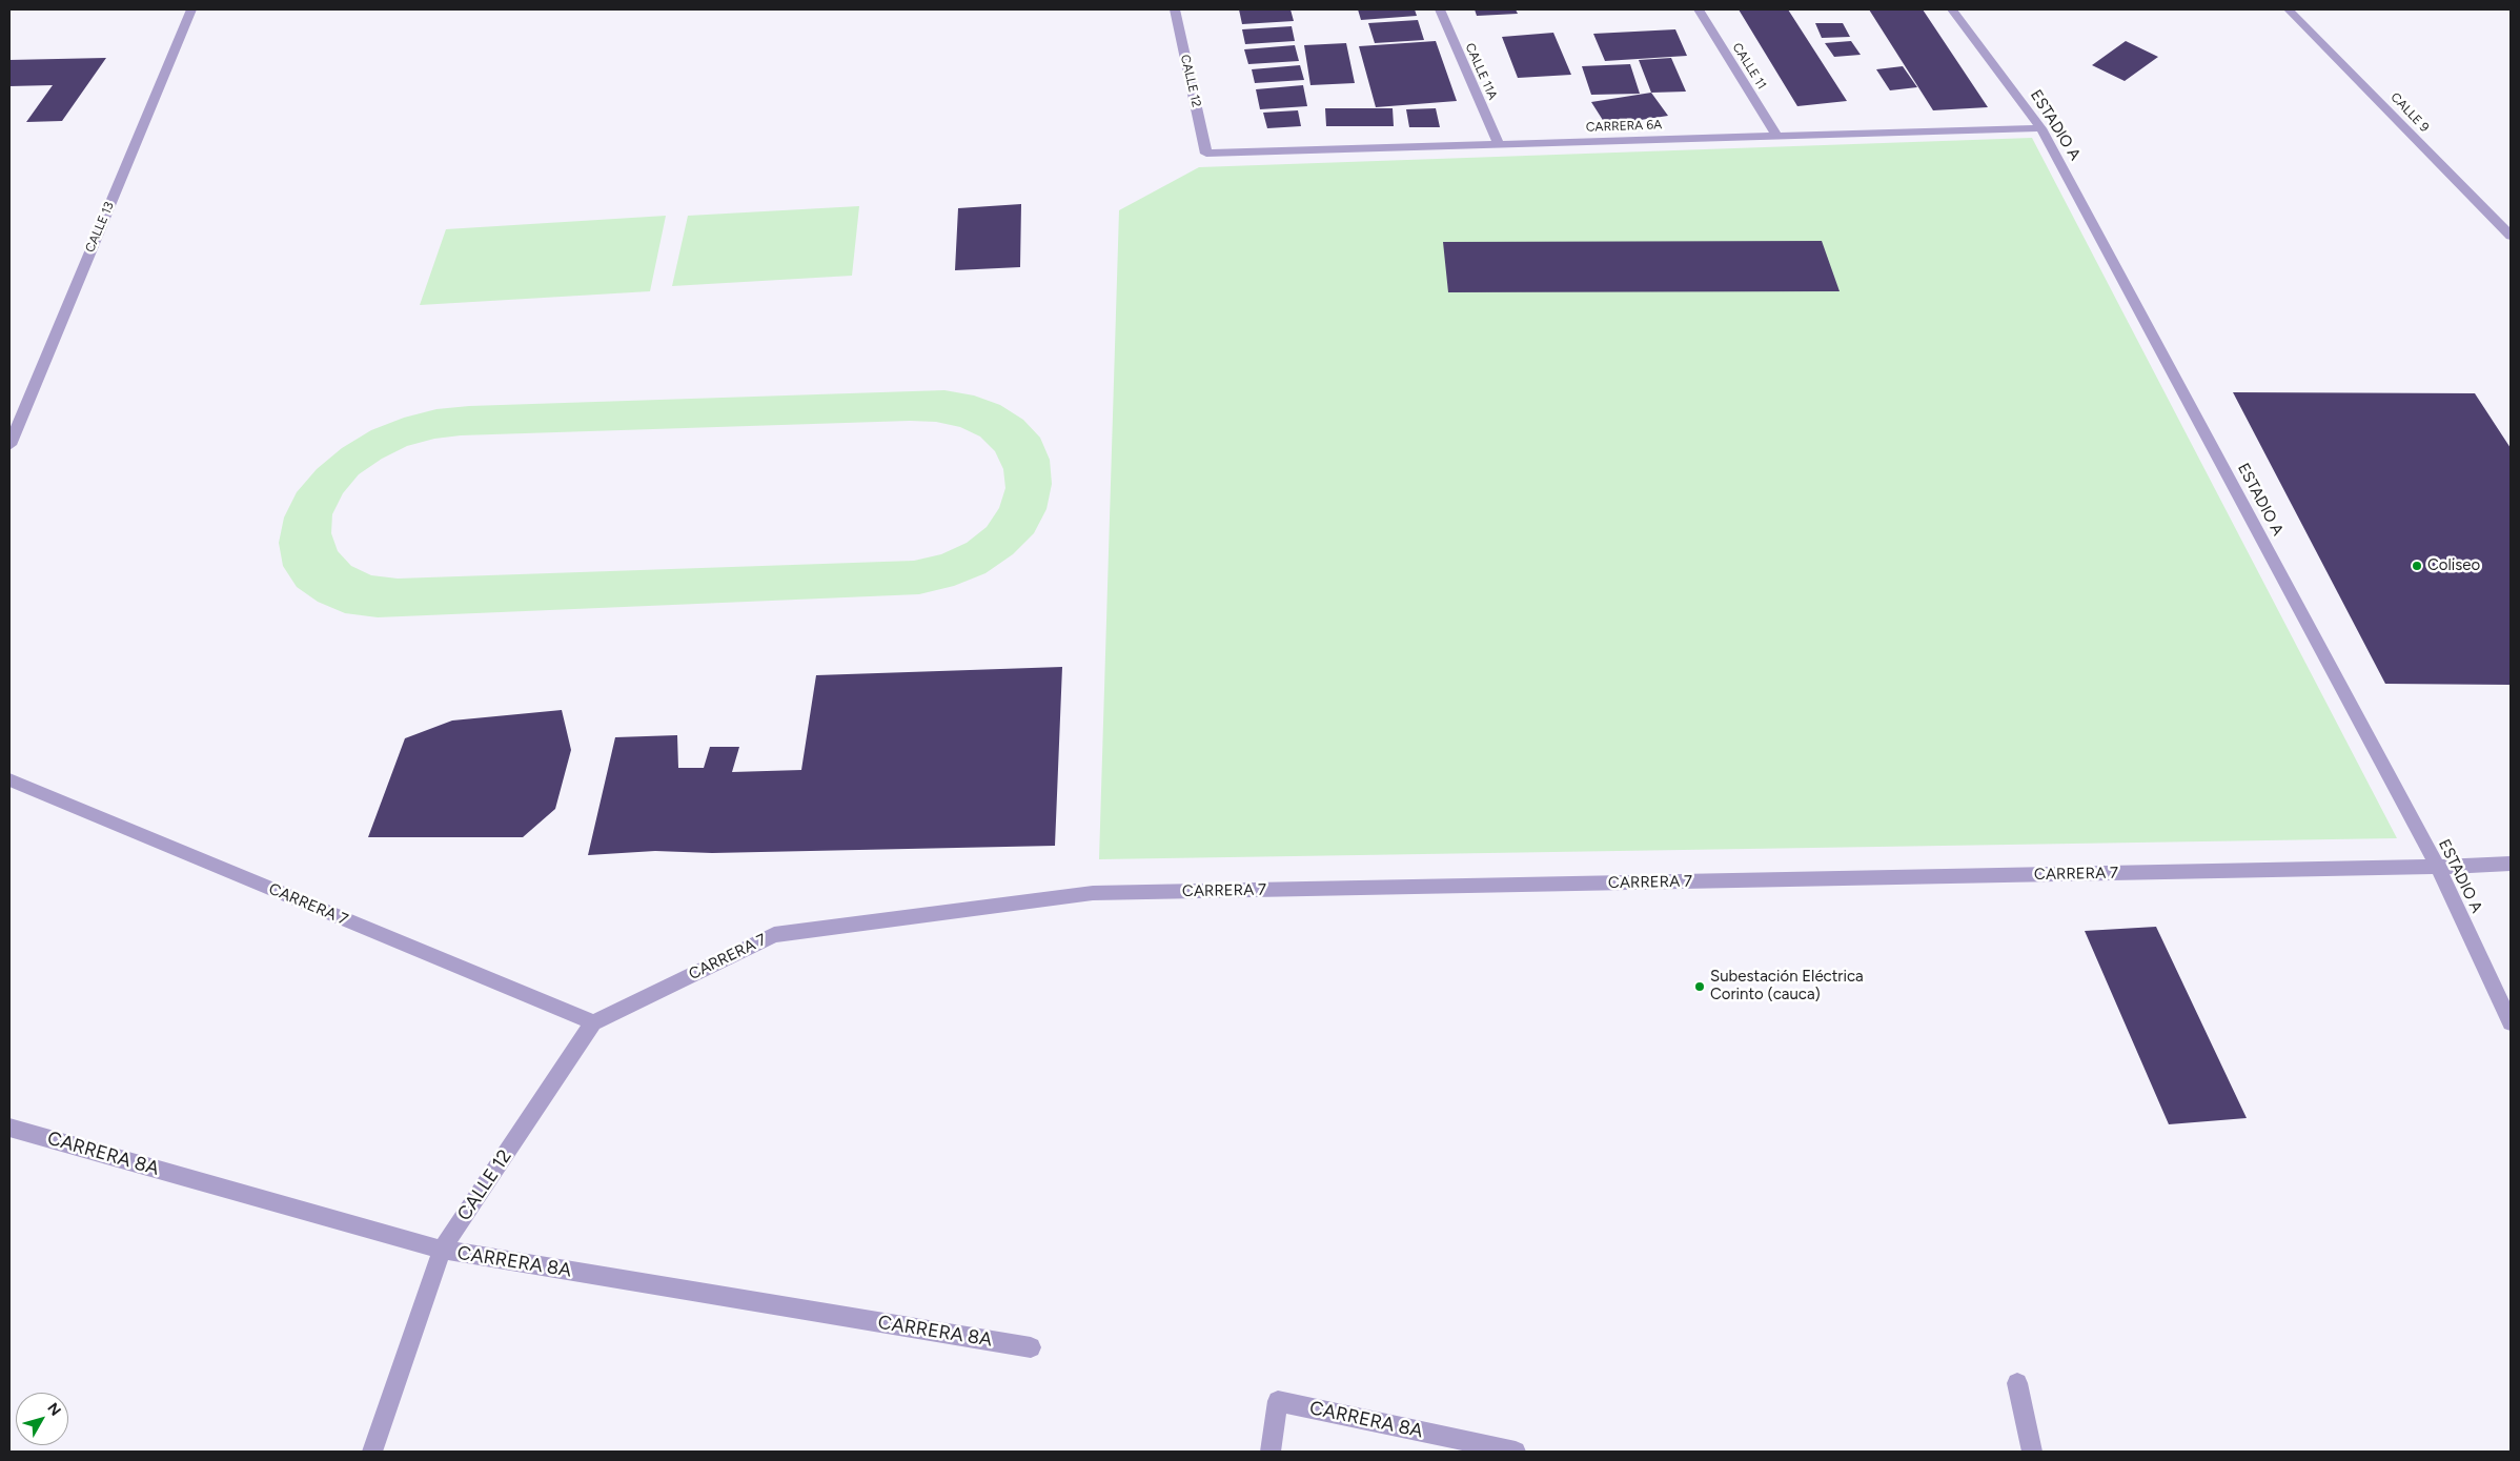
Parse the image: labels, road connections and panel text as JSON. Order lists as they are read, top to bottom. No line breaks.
{"streets":{"street":["CALLE 11","CALLE 11A","CALLE 12","CALLE 9","ESTADIO A","CARRERA 6A","CALLE 13","CARRERA 7","CARRERA 8A"]},"crossings":[["CALLE 11","CARRERA 6A"],["CALLE 11A","CARRERA 6A"],["CALLE 12","CARRERA 6A"],["CALLE 12","CARRERA 7"],["CALLE 12","CARRERA 8A"],["ESTADIO A","CARRERA 6A"],["ESTADIO A","CARRERA 7"]],"places":["Coliseo","Subestación Eléctrica Corinto (cauca)"],"north":"top right"}
